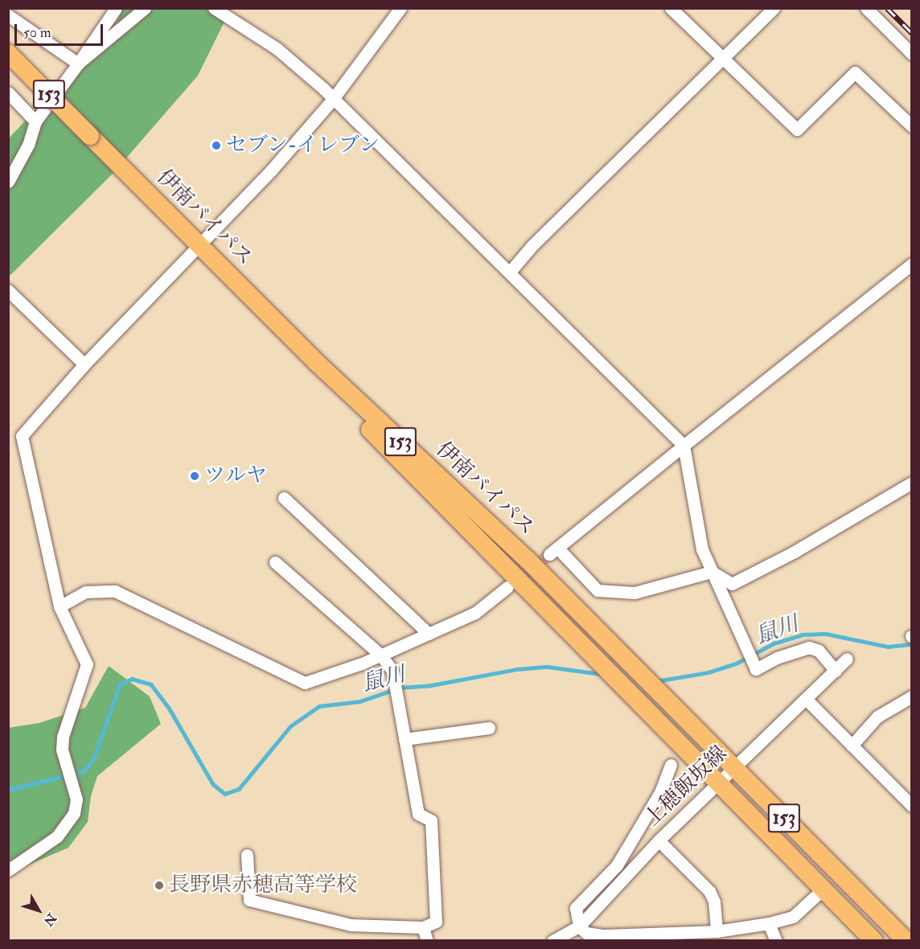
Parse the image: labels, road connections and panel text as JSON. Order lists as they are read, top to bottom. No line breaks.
{"streets":{"highway":["153","伊南バイパス"],"street":["上穂飯坂線"]},"crossings":[["伊南バイパス","上穂飯坂線"]],"water":["鼠川"],"places":["セブン-イレブン","ツルヤ","長野県赤穂高等学校"],"scale_bar":"50 m","north":"bottom right"}
